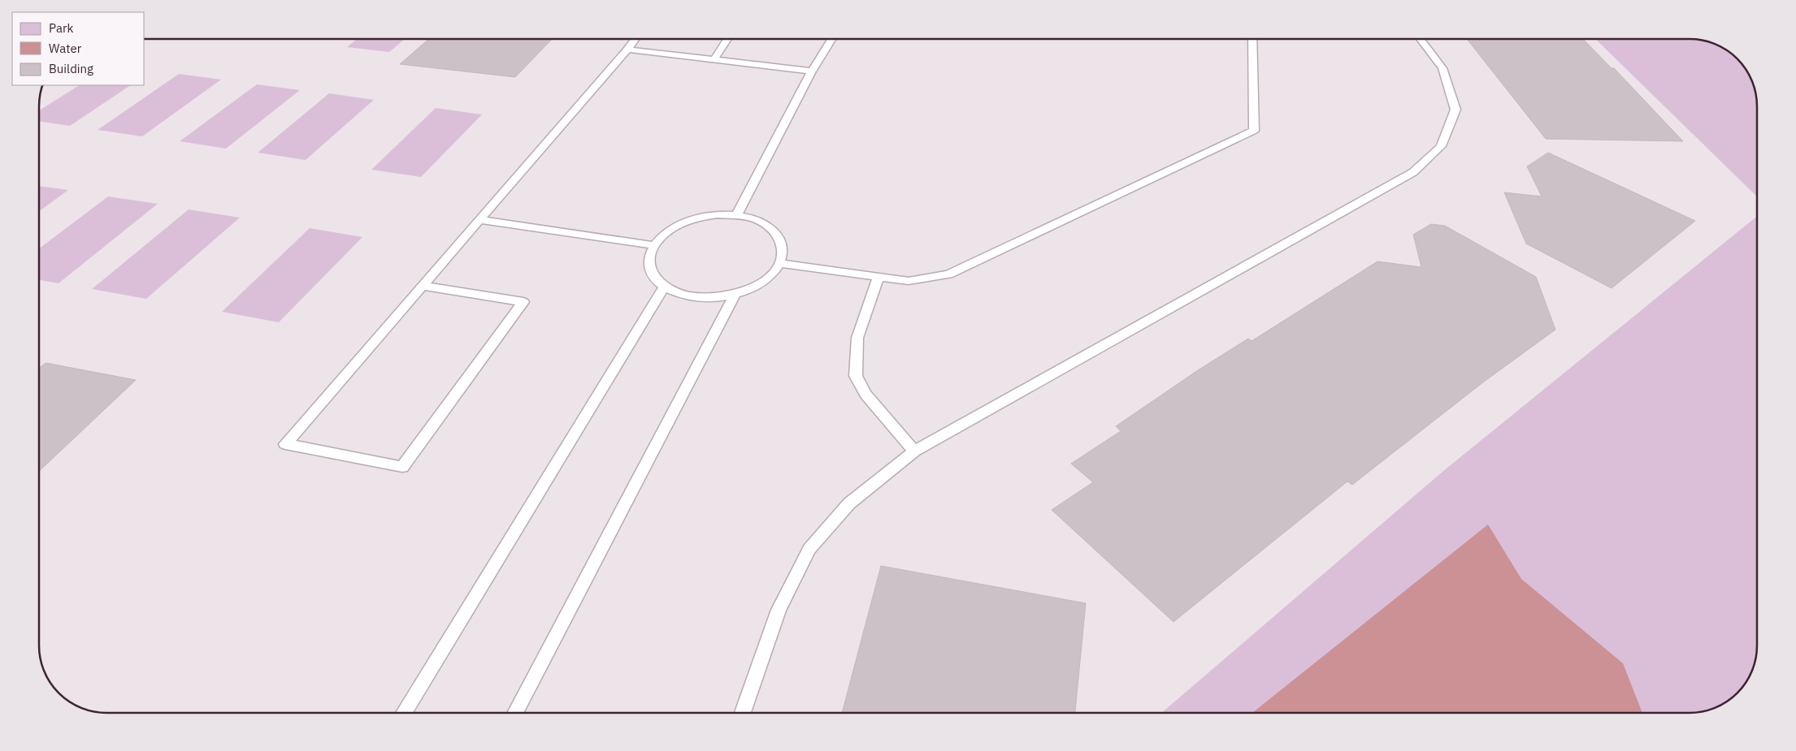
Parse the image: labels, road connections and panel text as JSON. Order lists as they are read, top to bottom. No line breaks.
{"legend":["Park","Water","Building"]}
